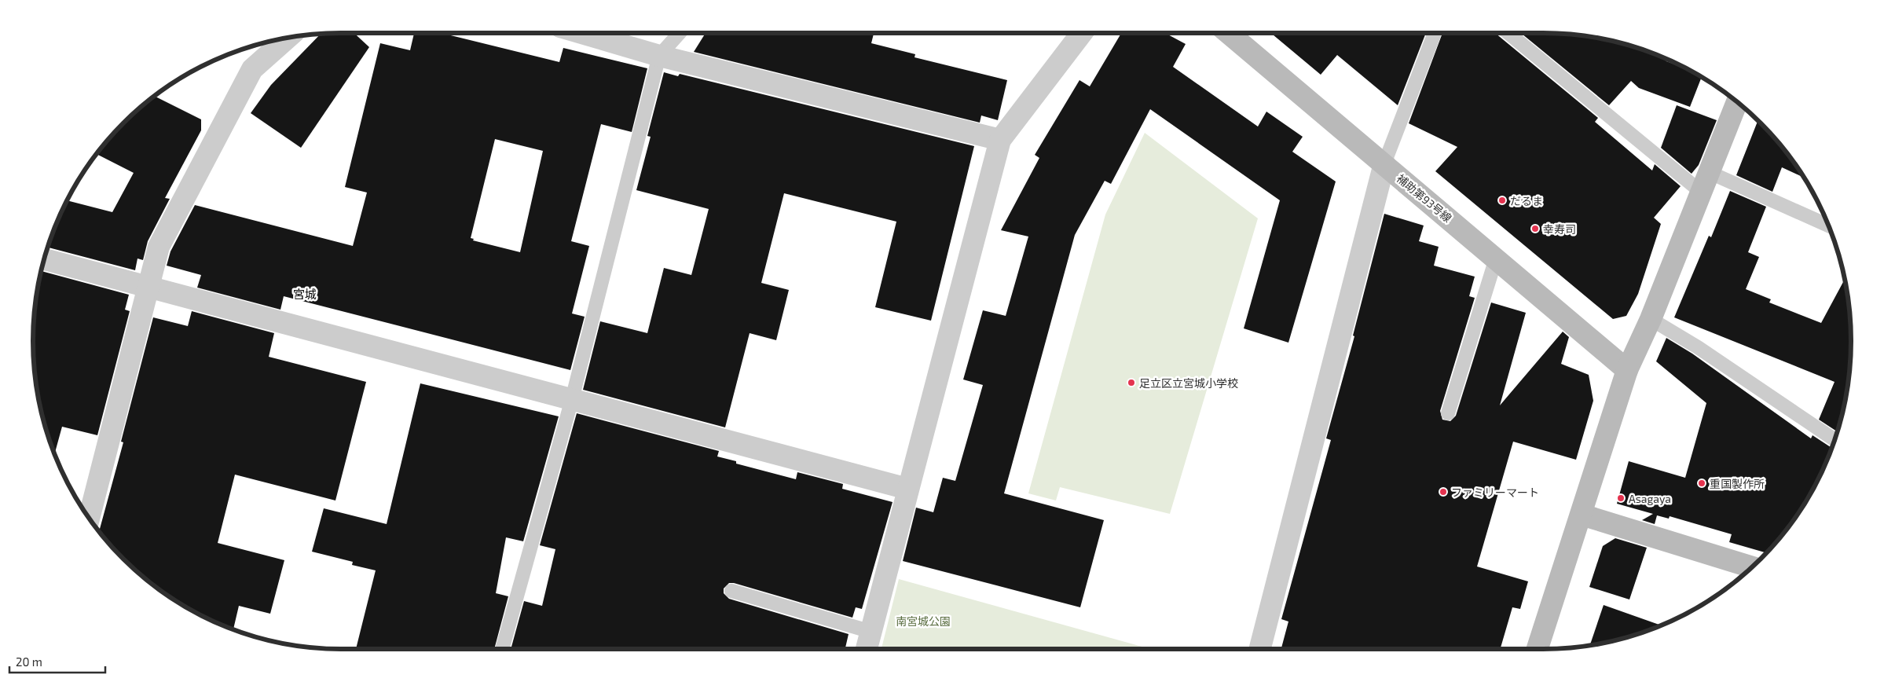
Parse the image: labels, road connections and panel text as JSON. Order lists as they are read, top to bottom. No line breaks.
{"streets":{"street":["補助第93号線"]},"districts":["宮城"],"parks":["南宮城公園"],"places":["だるま","幸寿司","足立区立宮城小学校","重国製作所","ファミリーマート","Asagaya"],"scale_bar":"20 m"}
